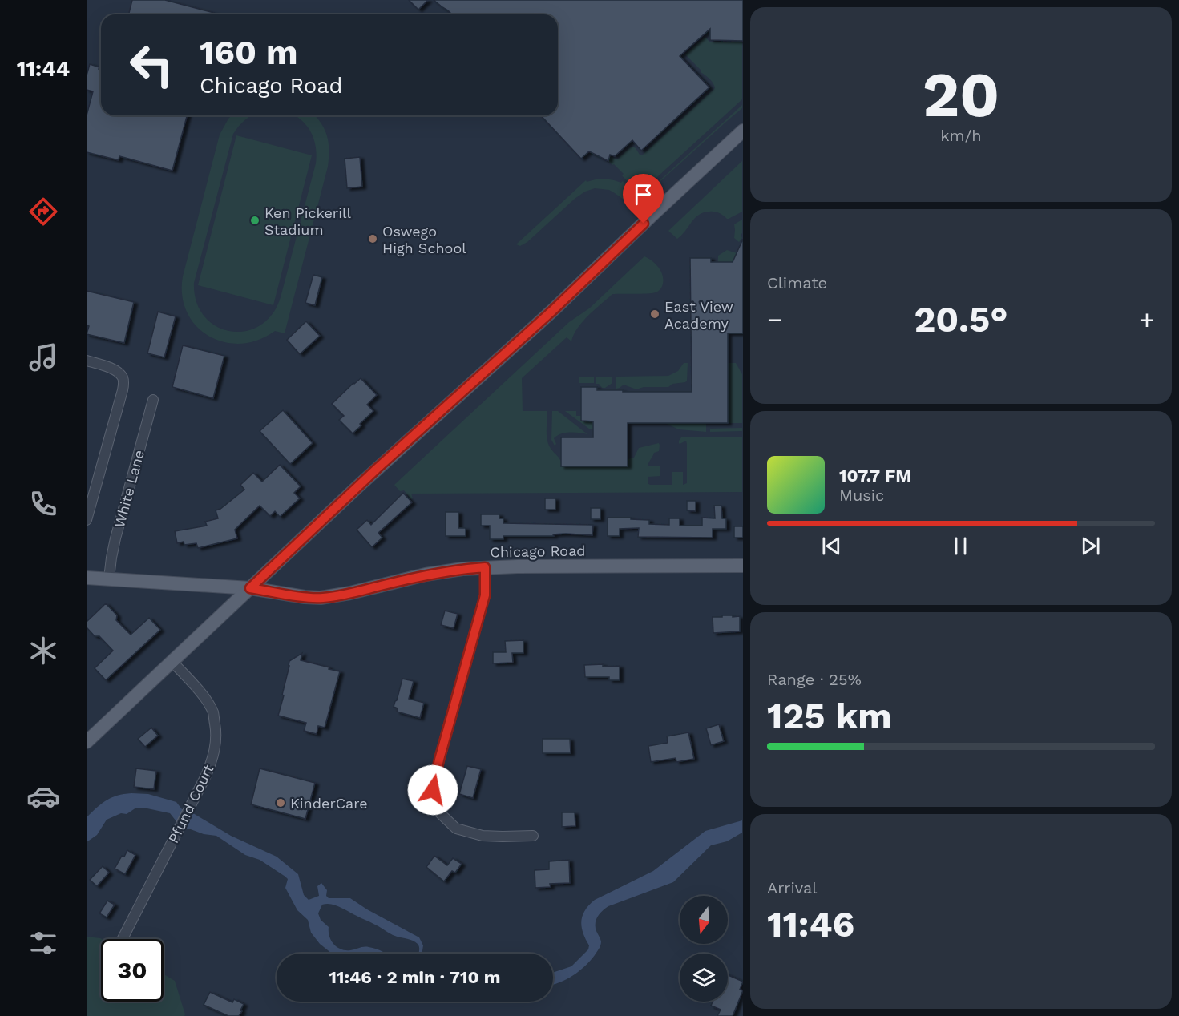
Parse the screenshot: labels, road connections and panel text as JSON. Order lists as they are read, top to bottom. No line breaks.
{"streets":{"main road":["Chicago Road"],"street":["White Lane","Pfund Court"]},"crossings":[["White Lane","Chicago Road"]],"places":["Ken Pickerill Stadium","Oswego High School","East View Academy","KinderCare"],"north":"bottom","page":{"tabs":"11:44","tile":[["20","km/h"],"Climate",["Range · 25%","125 km"],["Arrival","11:46"]],"turn":["160 m","Chicago Road"],"heat":["−","20.5°","+"],"song":["107.7 FM","Music"],"limit":"30","trip":"11:46 · 2 min · 710 m"}}
